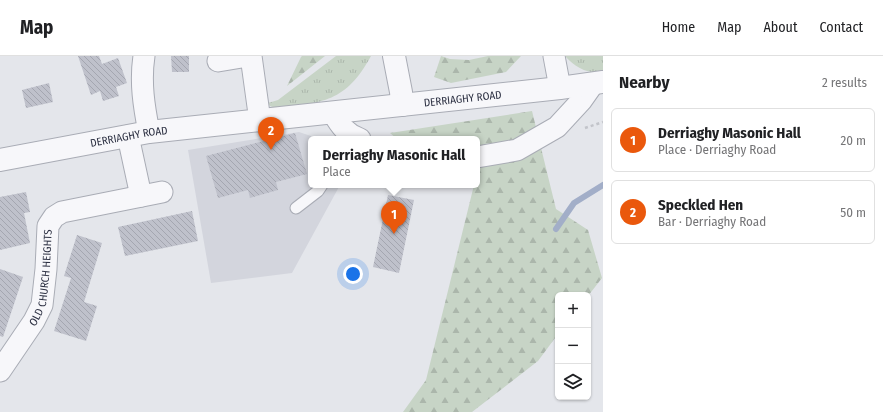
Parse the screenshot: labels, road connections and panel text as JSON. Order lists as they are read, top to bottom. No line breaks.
{"streets":{"street":["DERRIAGHY ROAD","OLD CHURCH HEIGHTS"]},"page":{"header":"Map","nav":["Home","Map","About","Contact"],"heading":["Nearby","2 results"],"list":[{"mark":"1","name":"Derriaghy Masonic Hall","note":"Place · Derriaghy Road","value":"20 m"},{"mark":"2","name":"Speckled Hen","note":"Bar · Derriaghy Road","value":"50 m"}],"pins":["2","1"],"popup":["Derriaghy Masonic Hall","Place"],"map_buttons":["+","−"]}}
